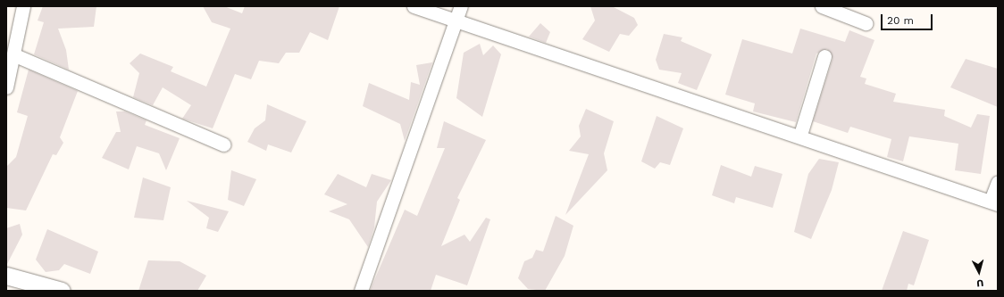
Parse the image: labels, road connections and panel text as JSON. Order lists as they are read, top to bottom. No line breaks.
{"scale_bar":"20 m","north":"bottom"}
